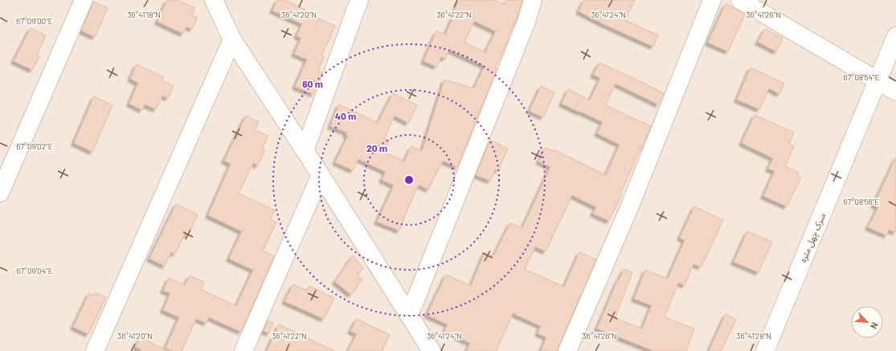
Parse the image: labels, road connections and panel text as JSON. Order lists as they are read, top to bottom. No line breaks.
{"streets":{"street":["سرک چهل متره"]},"north":"bottom right","coordinates":["36°41'18\"N","36°41'20\"N","36°41'22\"N","36°41'24\"N","36°41'26\"N","67°09'00\"E","67°08'54\"E","67°09'02\"E","67°08'56\"E","67°09'04\"E","36°41'28\"N"],"rings":["60 m","40 m","20 m"]}
